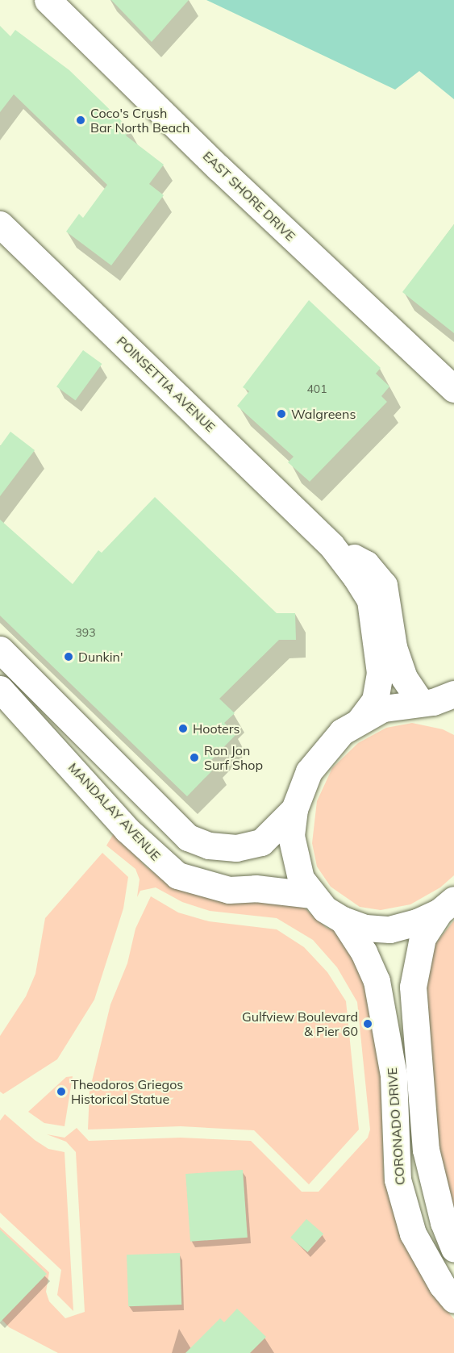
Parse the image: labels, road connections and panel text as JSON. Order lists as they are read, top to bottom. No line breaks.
{"streets":{"street":["EAST SHORE DRIVE","POINSETTIA AVENUE","MANDALAY AVENUE","CORONADO DRIVE"]},"places":["Coco's Crush Bar North Beach","Walgreens","Dunkin'","Hooters","Ron Jon Surf Shop","Gulfview Boulevard & Pier 60","Theodoros Griegos Historical Statue"],"house_numbers":["401","393"]}
